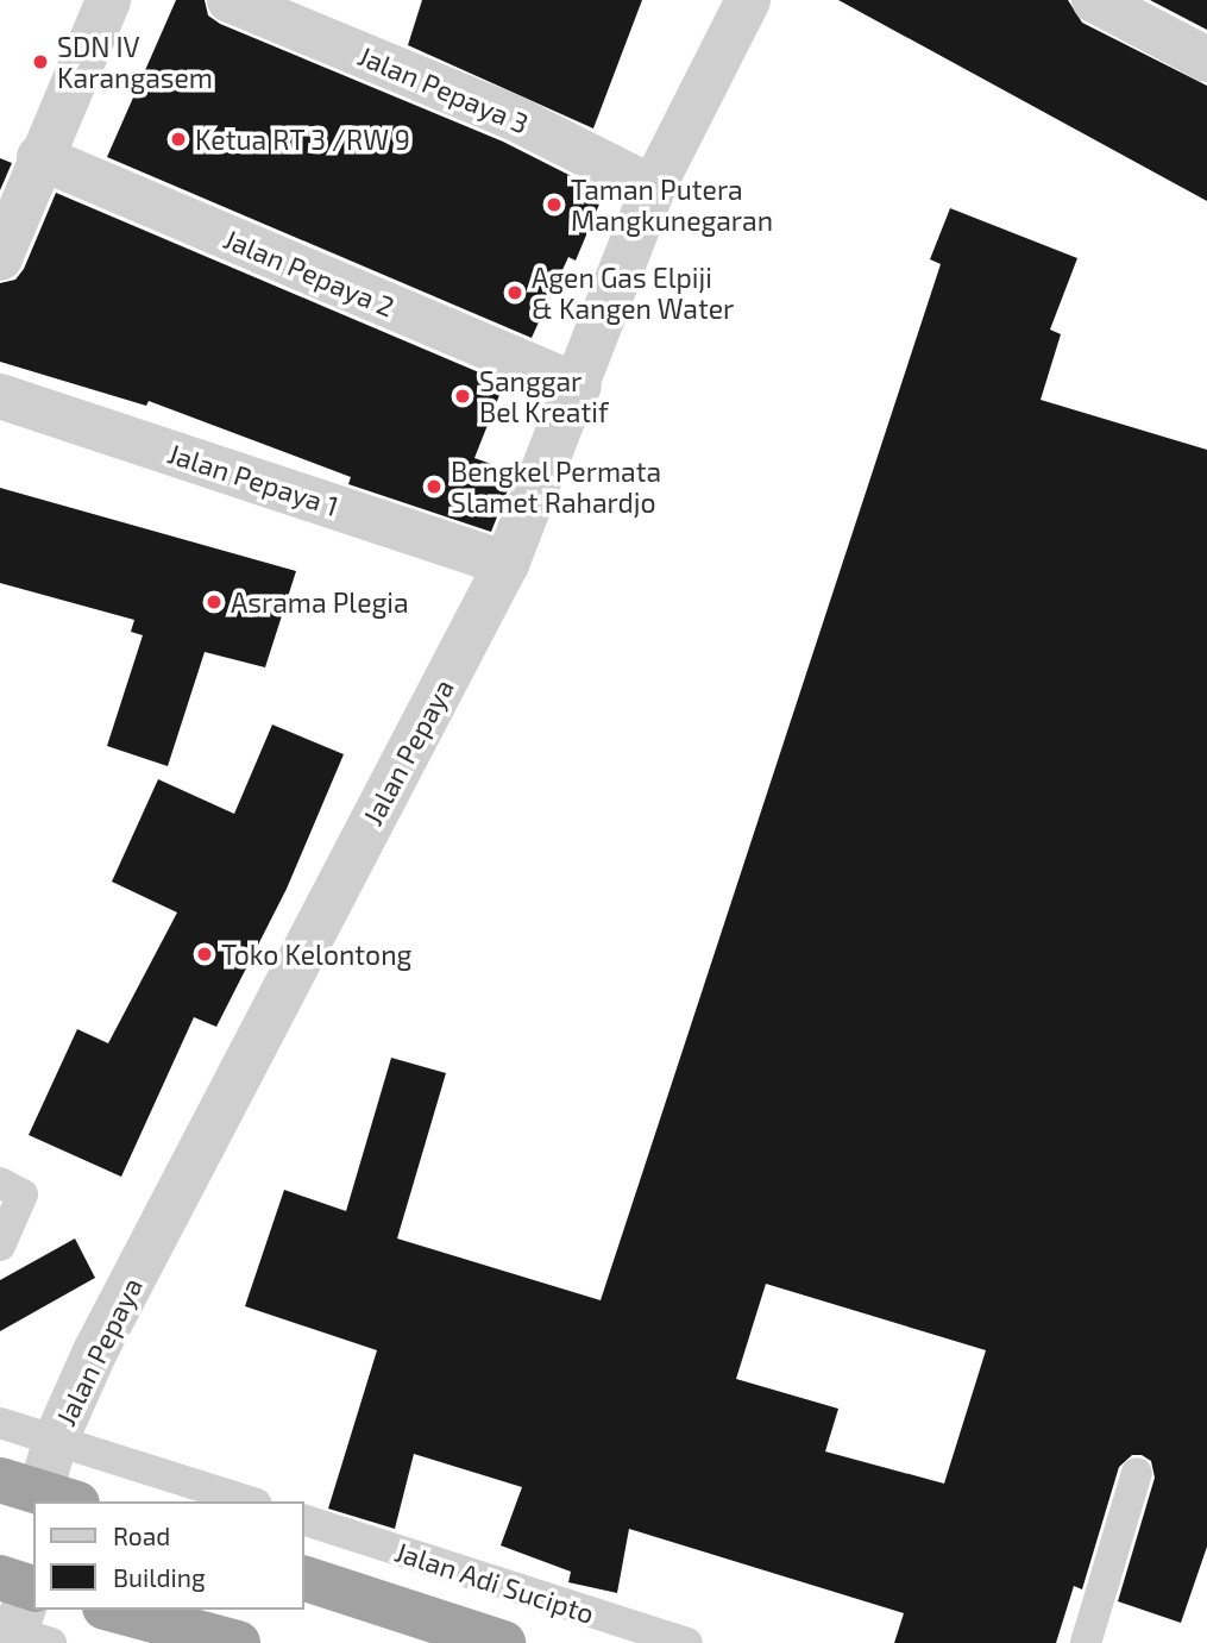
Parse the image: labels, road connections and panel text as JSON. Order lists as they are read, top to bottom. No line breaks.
{"streets":{"highway":["Jalan Adi Sucipto"],"street":["Jalan Pepaya 3","Jalan Pepaya 2","Jalan Pepaya 1","Jalan Pepaya"]},"crossings":[["Jalan Pepaya 3","Jalan Pepaya"],["Jalan Pepaya 2","Jalan Pepaya"],["Jalan Pepaya 1","Jalan Pepaya"]],"places":["SDN IV Karangasem","Ketua RT 3 /RW 9","Taman Putera Mangkunegaran","Agen Gas Elpiji & Kangen Water","Sanggar Bel Kreatif","Bengkel Permata Slamet Rahardjo","Asrama Plegia","Toko Kelontong"],"legend":["Road","Building"]}
